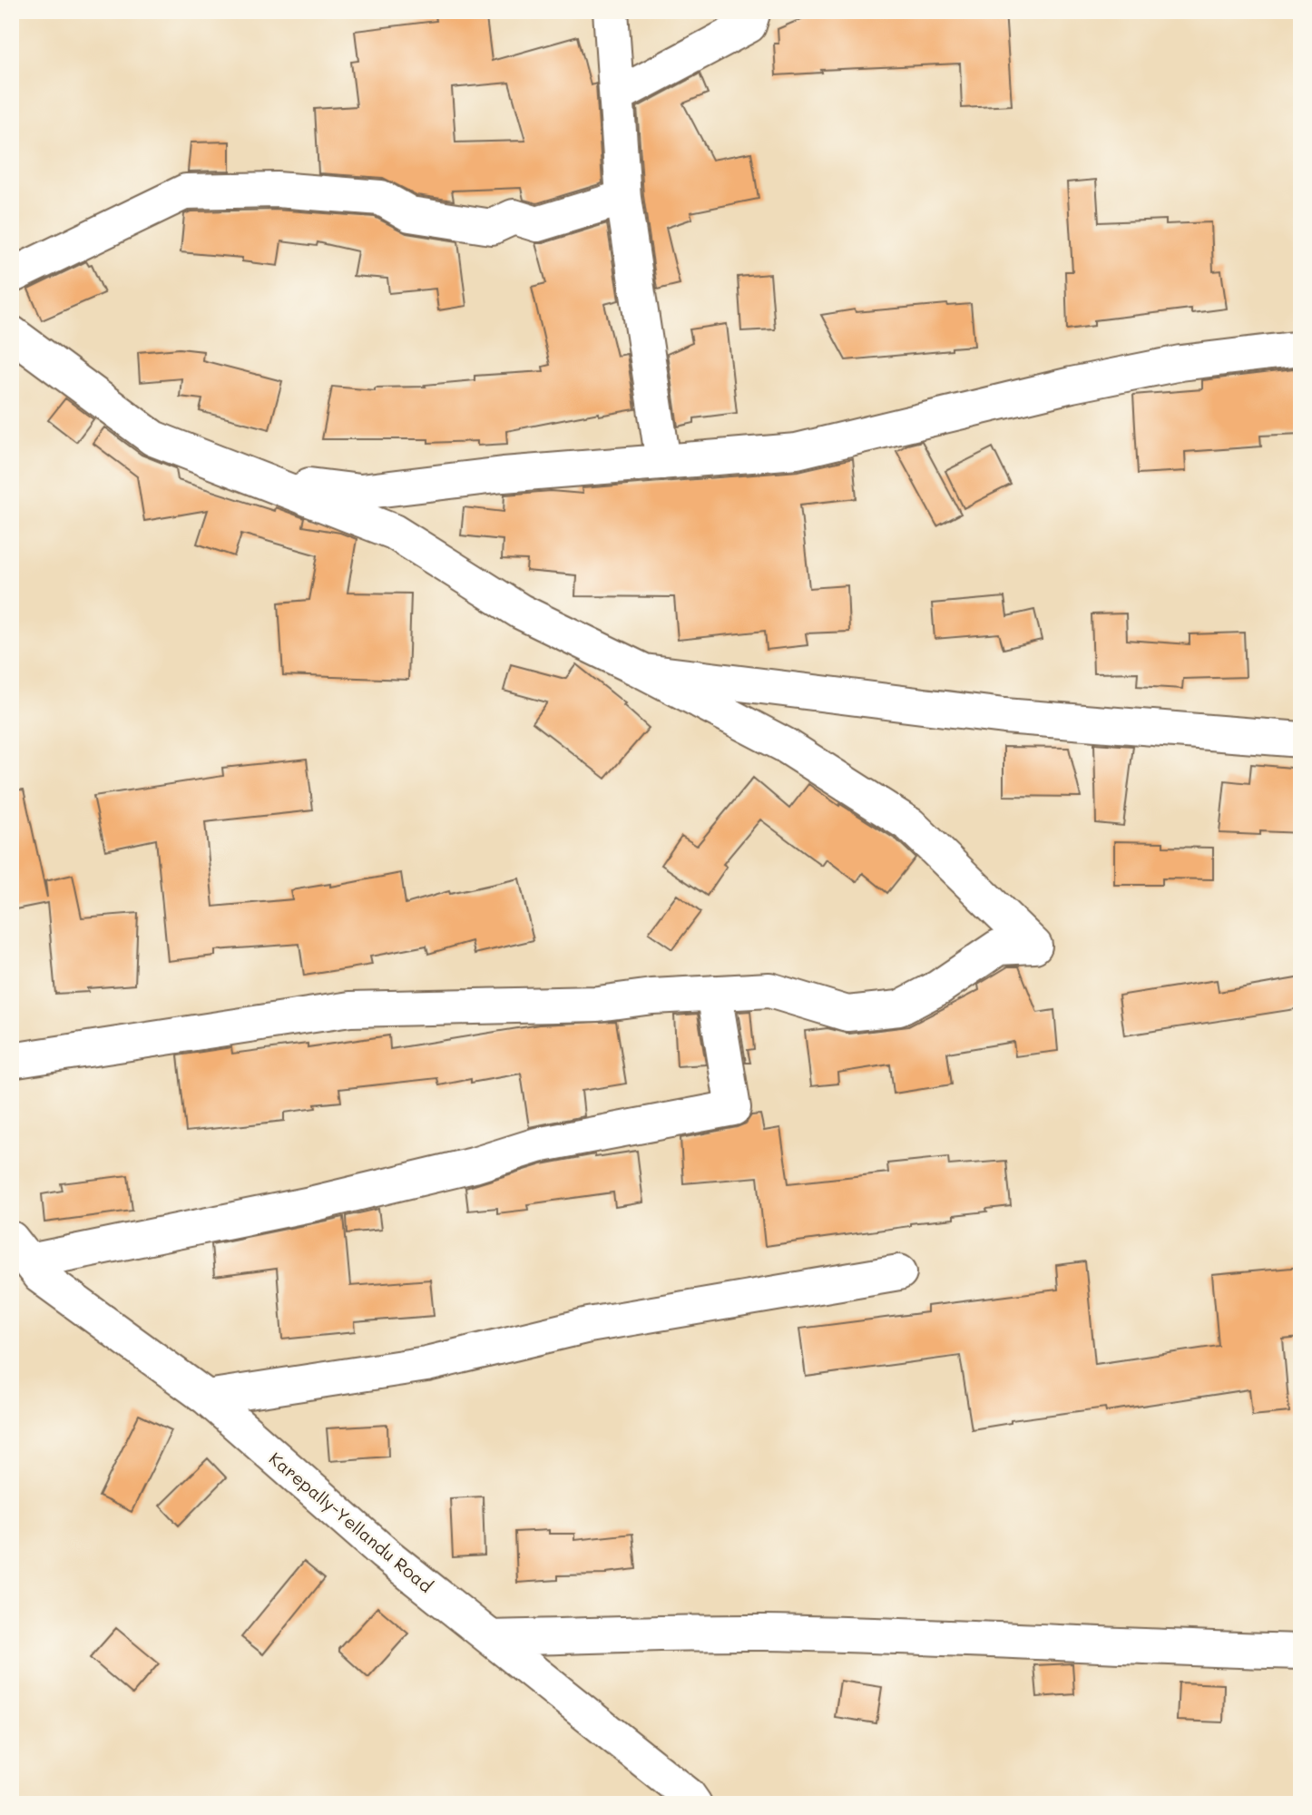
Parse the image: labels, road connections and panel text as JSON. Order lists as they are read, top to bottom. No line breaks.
{"streets":{"street":["Karepally-Yellandu Road"]}}
